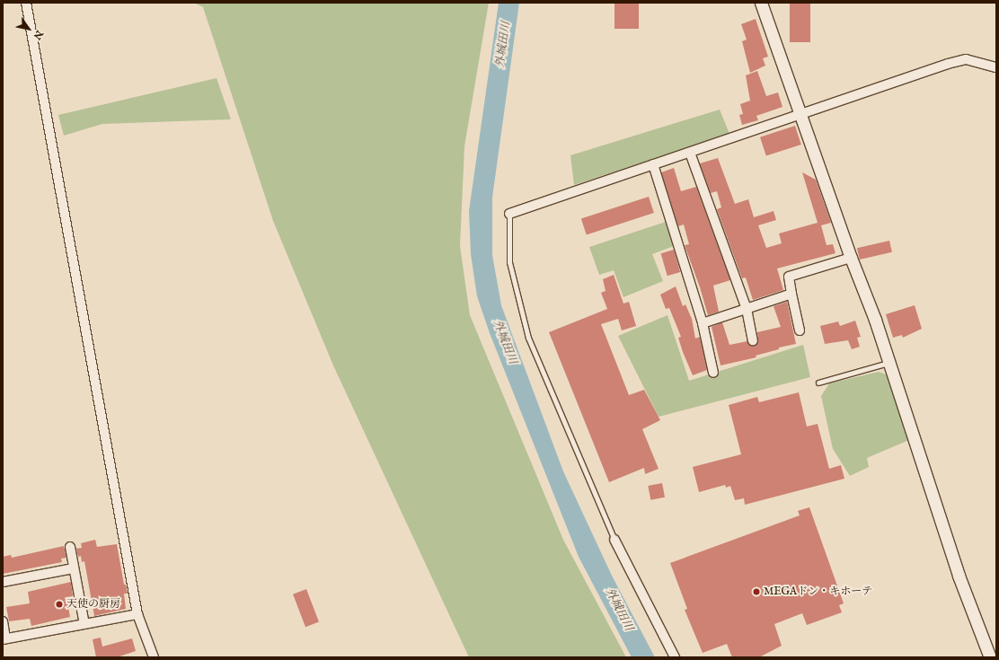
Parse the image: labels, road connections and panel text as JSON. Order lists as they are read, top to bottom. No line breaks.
{"water":["外城田川"],"places":["MEGAドン・キホーテ","天使の厨房"],"north":"bottom right"}
